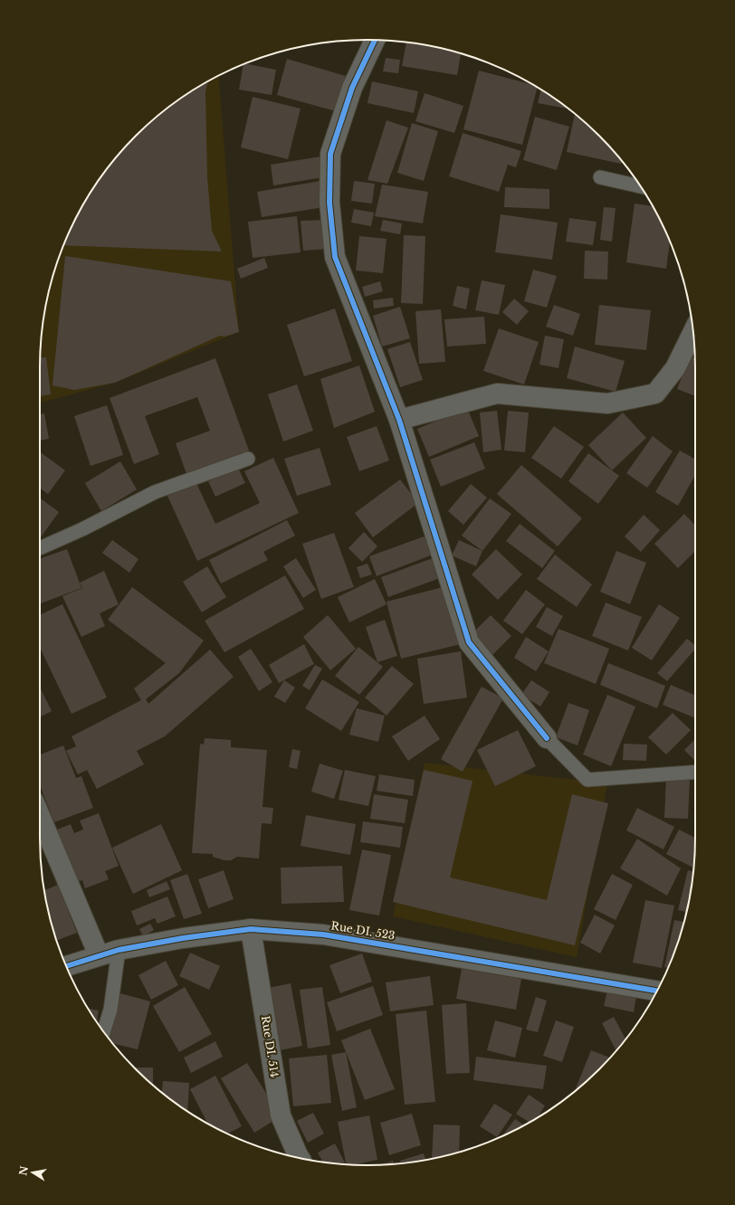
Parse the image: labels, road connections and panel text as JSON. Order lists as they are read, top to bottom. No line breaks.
{"streets":{"street":["Rue DI. 523","Rue DI. 514"]},"crossings":[["Rue DI. 523","Rue DI. 514"]],"north":"left"}
